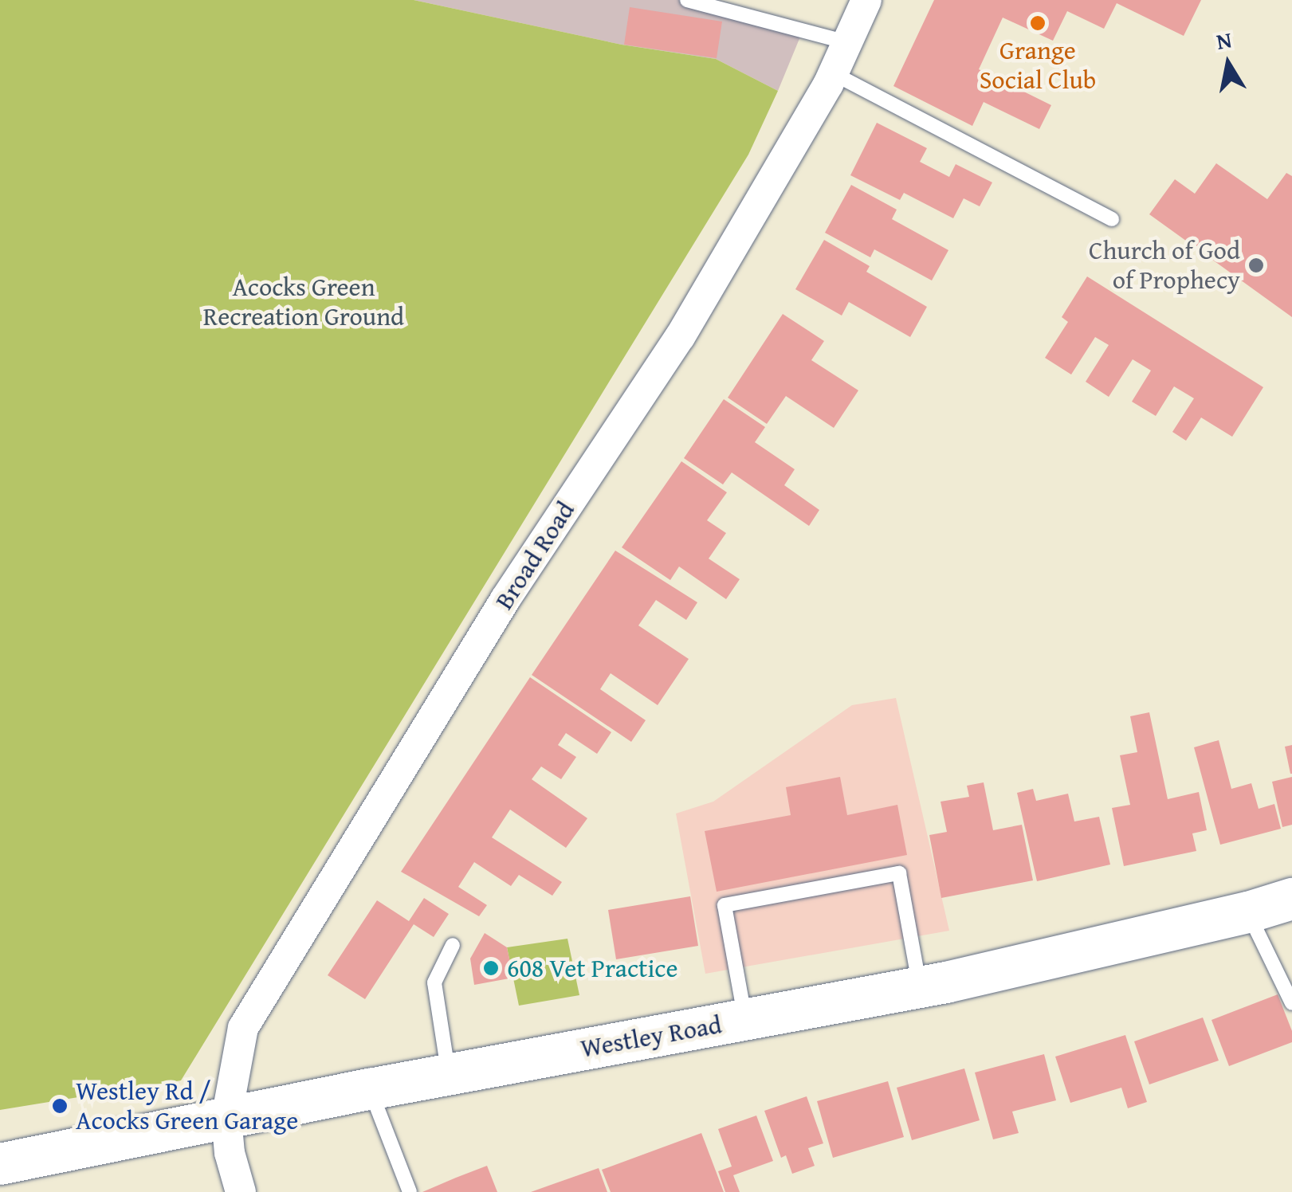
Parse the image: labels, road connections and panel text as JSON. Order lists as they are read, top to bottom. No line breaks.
{"streets":{"main road":["Westley Road"],"street":["Broad Road"]},"crossings":[["Broad Road","Westley Road"]],"parks":["Acocks Green Recreation Ground"],"places":["Grange Social Club","Church of God of Prophecy","608 Vet Practice","Westley Rd / Acocks Green Garage"],"north":"top"}
